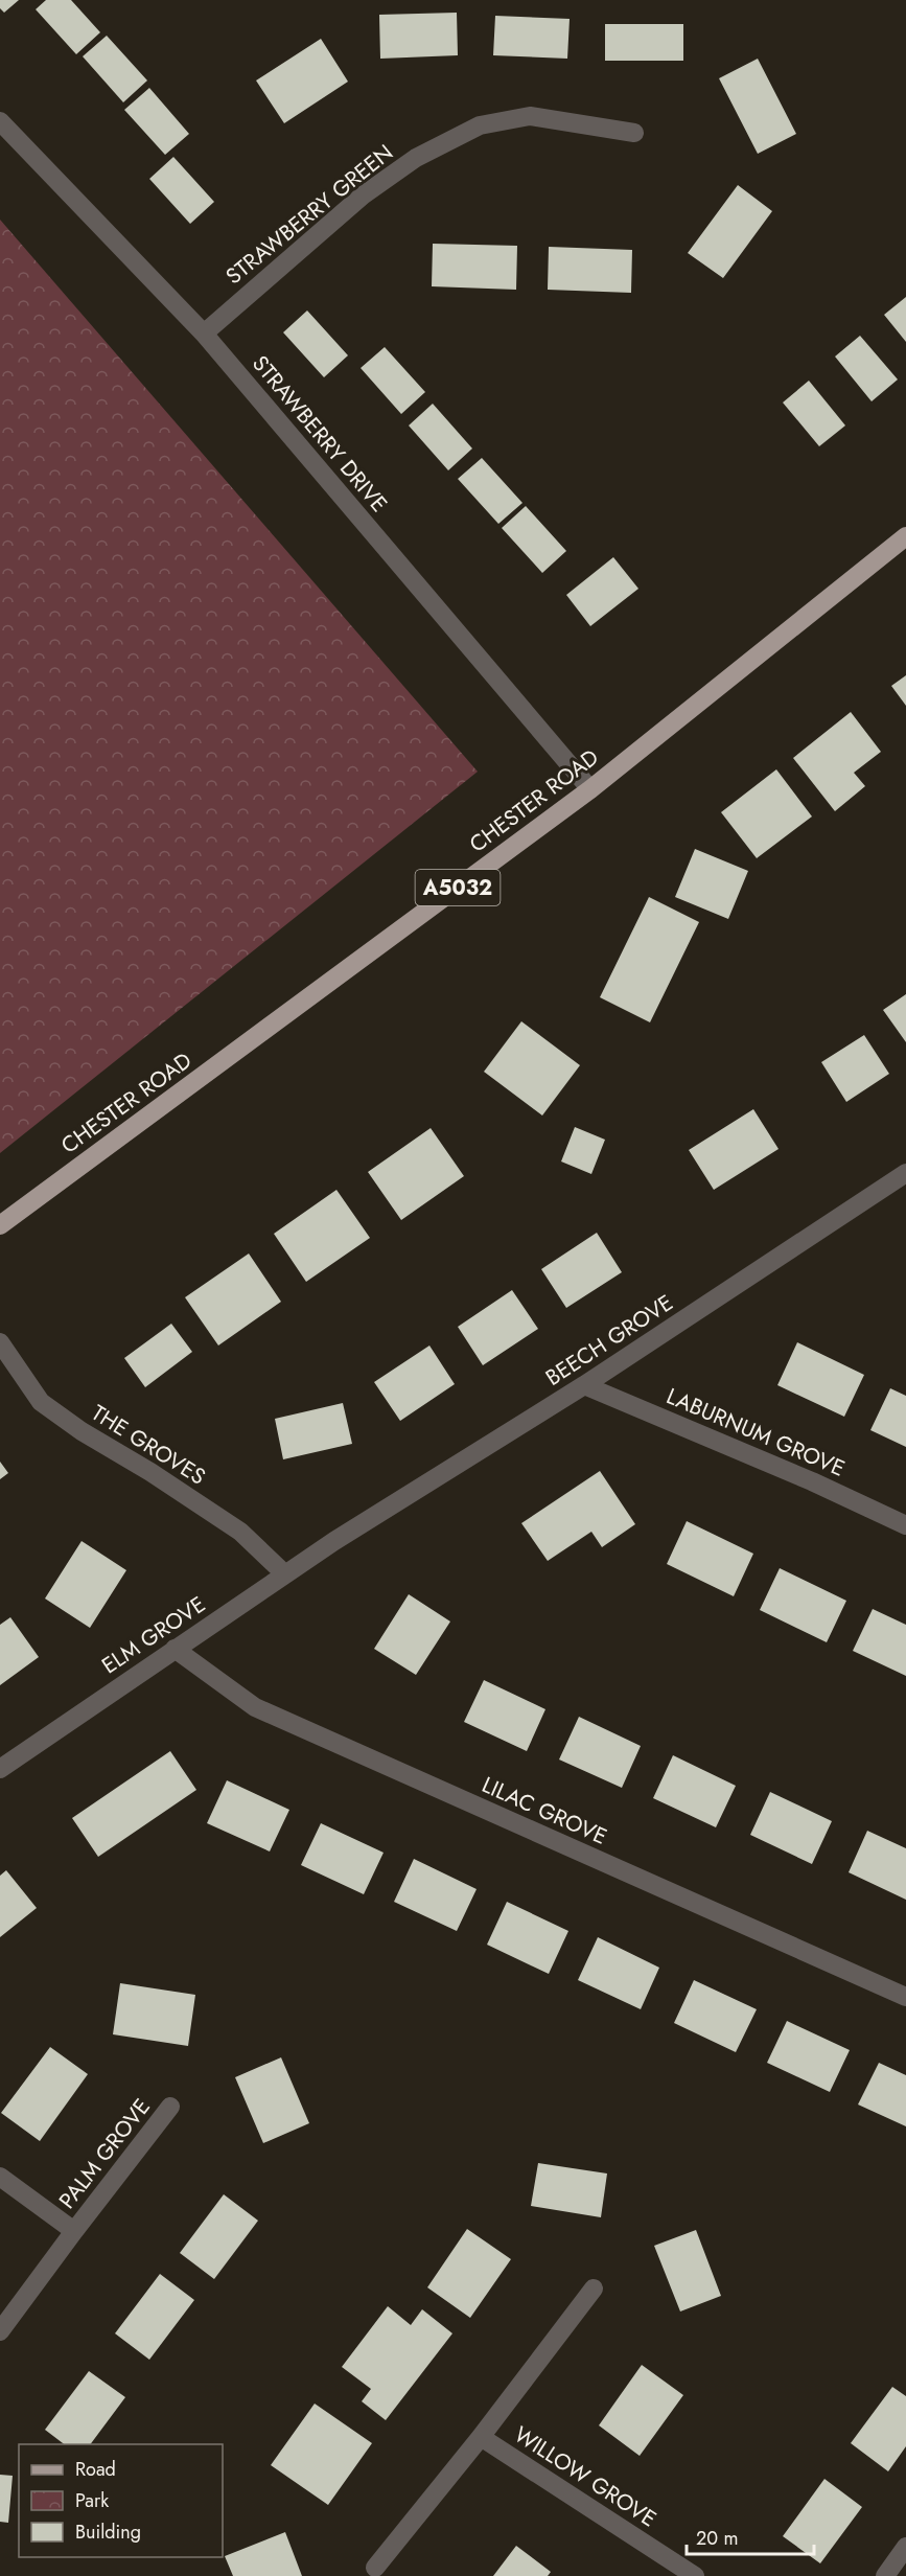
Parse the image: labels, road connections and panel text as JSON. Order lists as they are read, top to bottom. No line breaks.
{"streets":{"main road":["CHESTER ROAD","A5032"],"street":["STRAWBERRY GREEN","STRAWBERRY DRIVE","BEECH GROVE","LABURNUM GROVE","THE GROVES","ELM GROVE","LILAC GROVE","PALM GROVE","WILLOW GROVE"]},"crossings":[["STRAWBERRY GREEN","STRAWBERRY DRIVE"],["STRAWBERRY DRIVE","CHESTER ROAD"],["BEECH GROVE","LABURNUM GROVE"],["BEECH GROVE","ELM GROVE"],["THE GROVES","ELM GROVE"],["ELM GROVE","LILAC GROVE"]],"legend":["Road","Park","Building"],"scale_bar":"20 m"}
